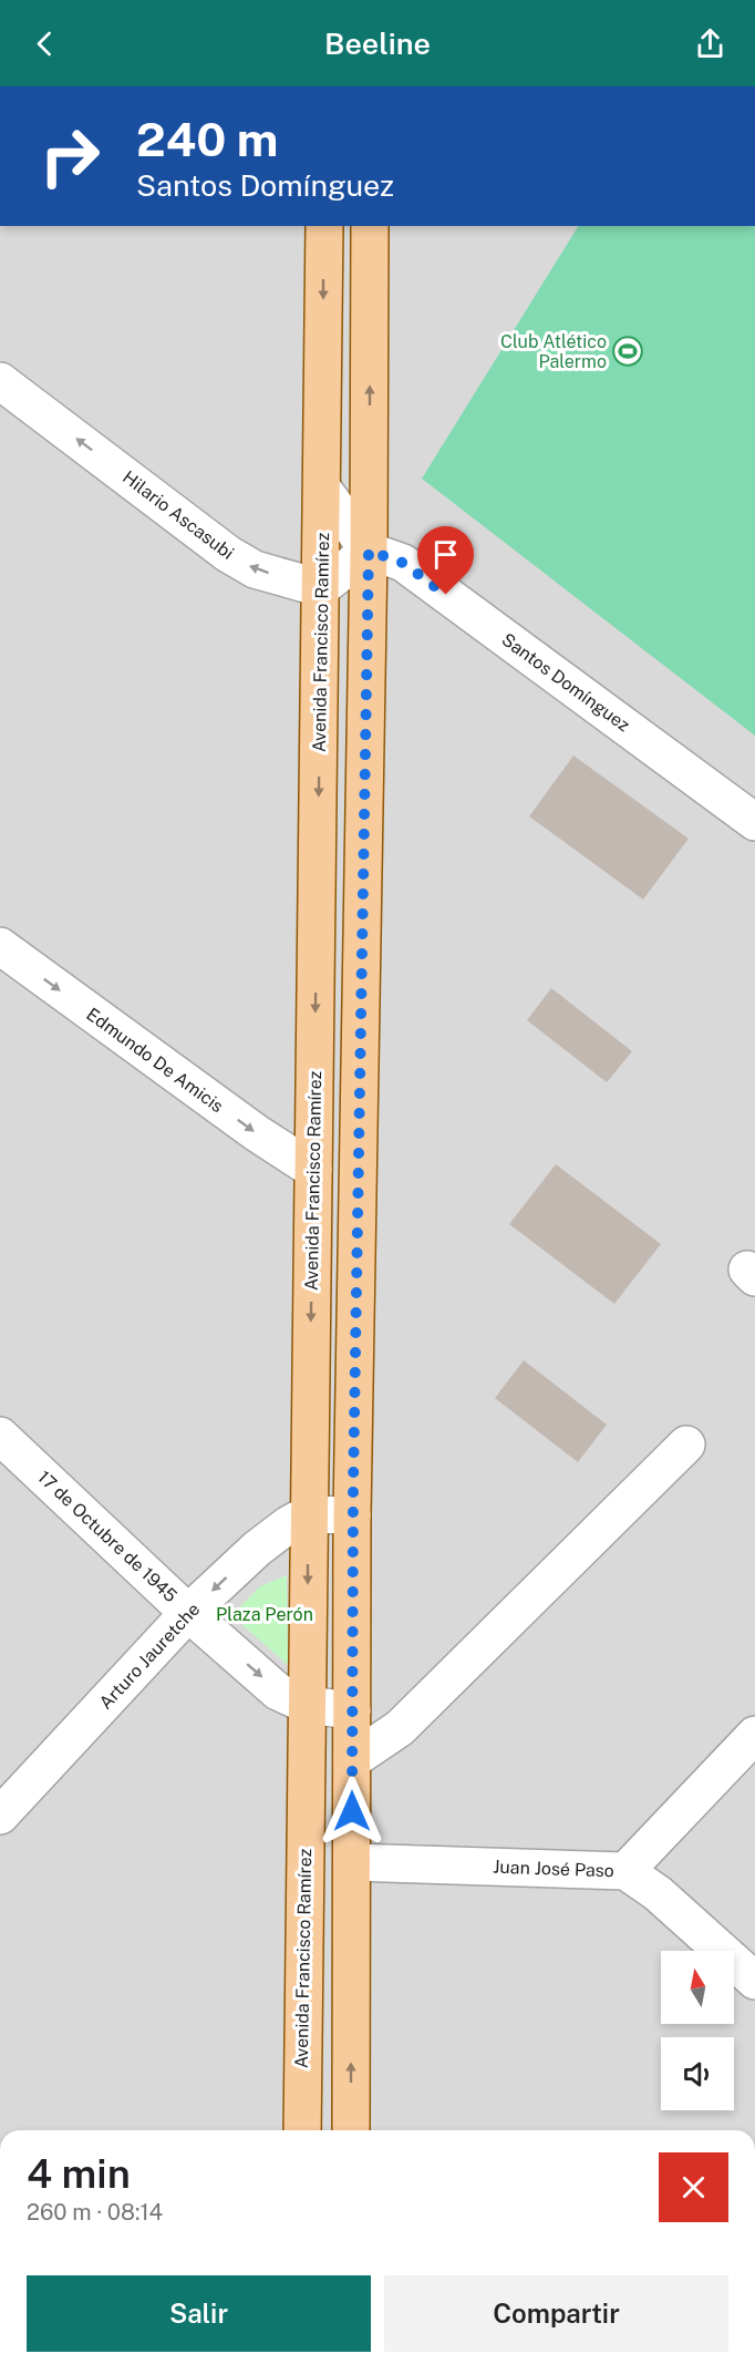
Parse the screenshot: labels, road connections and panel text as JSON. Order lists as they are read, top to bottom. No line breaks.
{"streets":{"main road":["Avenida Francisco Ramírez"],"street":["Hilario Ascasubi","Santos Domínguez","Edmundo De Amicis","17 de Octubre de 1945","Arturo Jauretche","Juan José Paso"]},"crossings":[["Hilario Ascasubi","Avenida Francisco Ramírez"],["Avenida Francisco Ramírez","Edmundo De Amicis"],["Avenida Francisco Ramírez","17 de Octubre de 1945"],["Avenida Francisco Ramírez","Arturo Jauretche"],["17 de Octubre de 1945","Arturo Jauretche"]],"one_way":["Hilario Ascasubi","Edmundo De Amicis"],"parks":["Plaza Perón"],"places":{"sports":["Club Atlético Palermo"]},"north":"top","page":{"header":"Beeline","turn":["240 m","Santos Domínguez"],"heading":["4 min","260 m · 08:14"],"buttons":["Salir","Compartir"]}}
